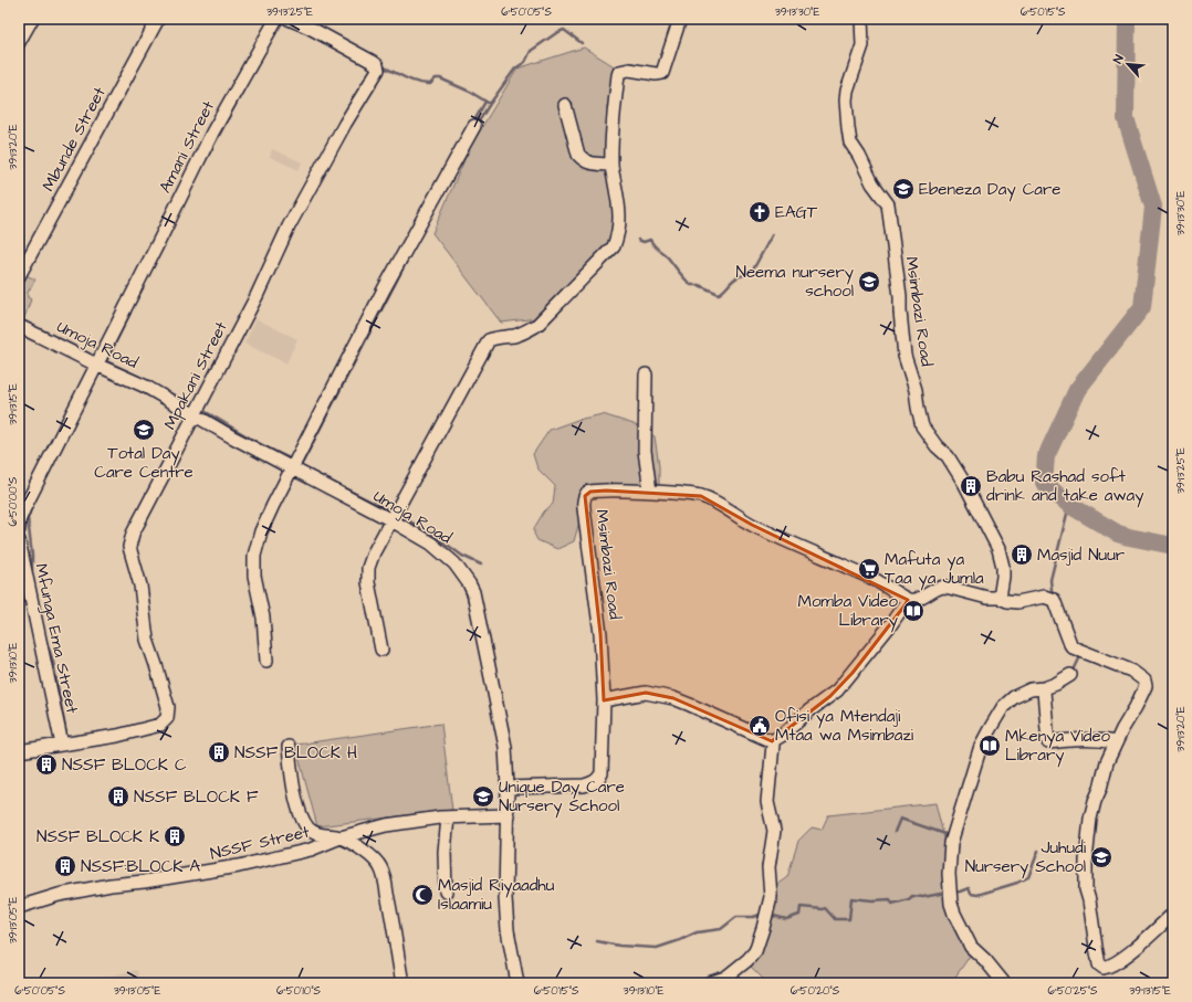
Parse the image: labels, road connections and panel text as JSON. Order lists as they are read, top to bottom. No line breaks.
{"streets":{"street":["Mbunde Street","Amani Street","Msimbazi Road","Umoja Road","Mpakani Street","Mfunga Ema Street","NSSF Street"]},"crossings":[["Amani Street","Umoja Road"],["Msimbazi Road","Umoja Road"],["Umoja Road","Mpakani Street"],["Umoja Road","NSSF Street"],["Mpakani Street","Mfunga Ema Street"]],"places":{"school or university":["Ebeneza Day Care","Neema nursery school","Total Day Care Centre","Unique Day Care Nursery School","Juhudi Nursery School"],"church":["EAGT"],"building":["Babu Rashad soft drink and take away","Masjid Nuur","NSSF BLOCK H","NSSF BLOCK C","NSSF BLOCK F","NSSF BLOCK K","NSSF:BLOCK A"],"supermarket":["Mafuta ya Taa ya Jumla"],"library":["Momba Video Library","Mkenya Video Library"],"public building":["Ofisi ya Mtendaji Mtaa wa Msimbazi"],"mosque":["Masjid Riyaadhu Islaamiu"]},"north":"top left","coordinates":["39°13'25\"E","6°50'05\"S","39°13'30\"E","6°50'15\"S","39°13'20\"E","39°13'15\"E","6°50'00\"S","39°13'10\"E","39°13'05\"E","6°50'10\"S","6°50'20\"S","6°50'25\"S"]}
